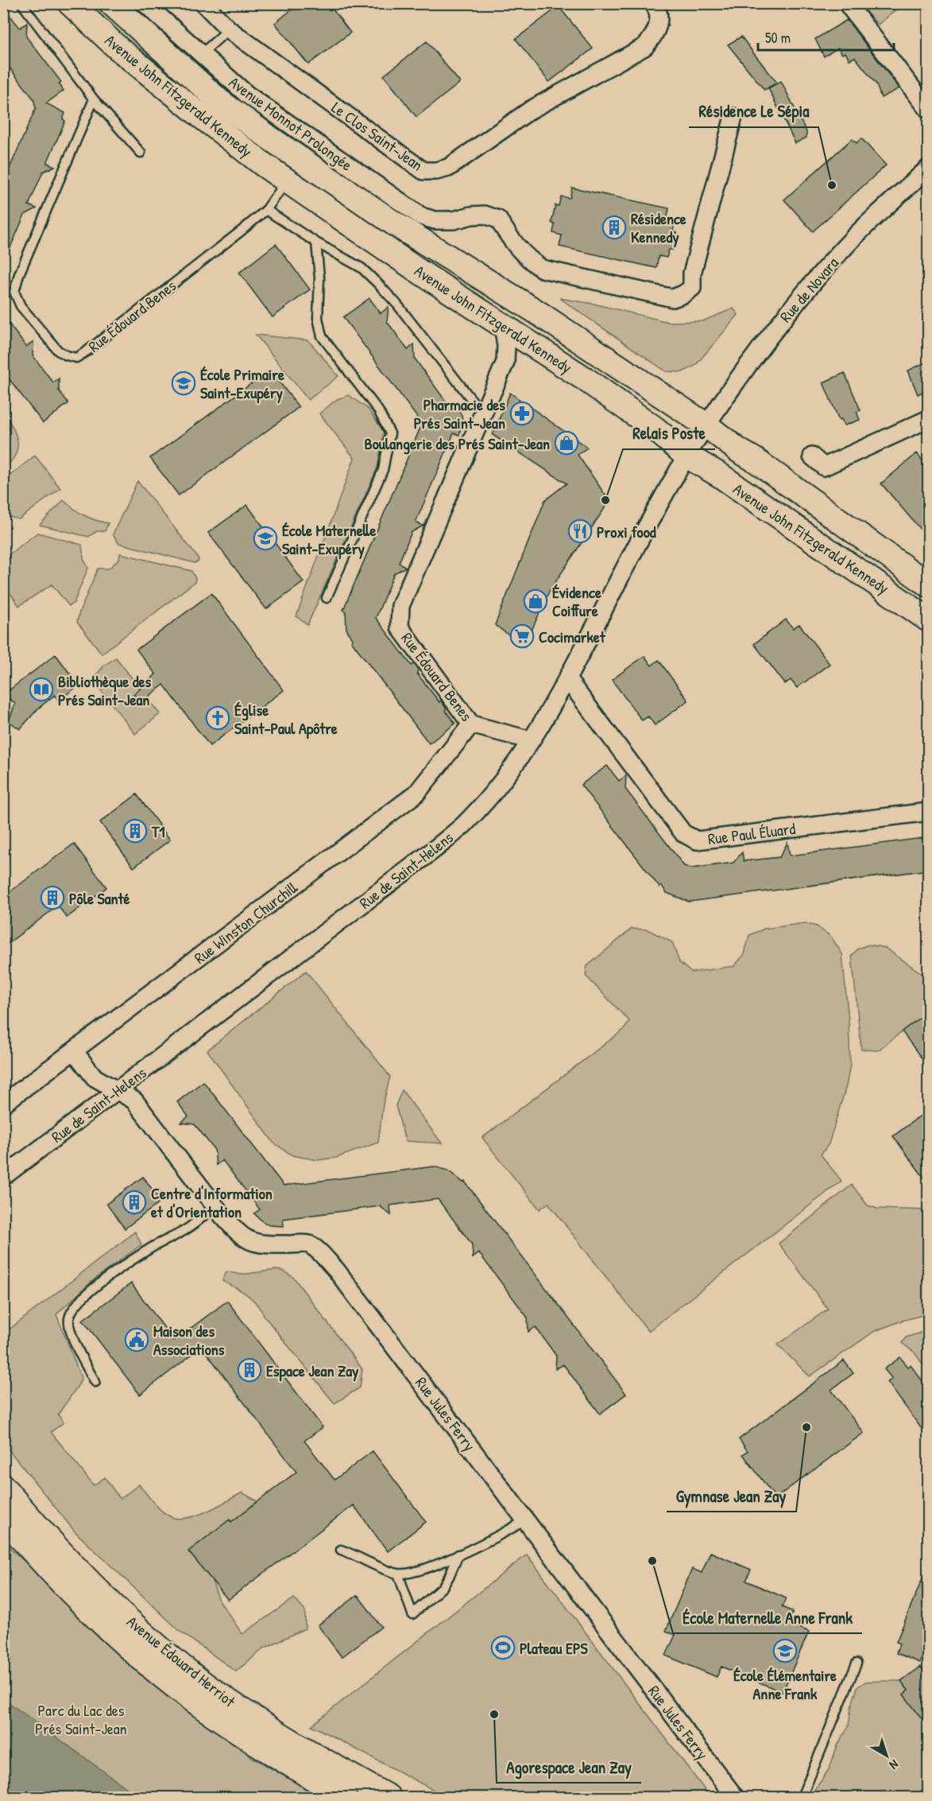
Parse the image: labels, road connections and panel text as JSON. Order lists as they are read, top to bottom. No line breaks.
{"streets":{"main road":["Avenue John Fitzgerald Kennedy","Avenue Édouard Herriot"],"street":["Avenue Monnot Prolongée","Le Clos Saint-Jean","Rue de Novara","Rue Édouard Benes","Rue Paul Éluard","Rue de Saint-Helens","Rue Winston Churchill","Rue Jules Ferry"]},"crossings":[["Avenue John Fitzgerald Kennedy","Rue de Novara"],["Avenue John Fitzgerald Kennedy","Rue Édouard Benes"],["Avenue John Fitzgerald Kennedy","Rue de Saint-Helens"],["Rue de Novara","Rue de Saint-Helens"],["Rue Édouard Benes","Rue de Saint-Helens"],["Rue Édouard Benes","Rue Winston Churchill"],["Rue Paul Éluard","Rue de Saint-Helens"],["Rue de Saint-Helens","Rue Jules Ferry"],["Rue Winston Churchill","Rue Jules Ferry"]],"parks":["Parc du Lac des Prés Saint-Jean"],"places":{"other":["Résidence Le Sépia","Relais Poste","Gymnase Jean Zay","École Maternelle Anne Frank","Agorespace Jean Zay"],"building":["Résidence Kennedy","T1","Pôle Santé","Centre d'Information et d'Orientation","Espace Jean Zay"],"school or university":["École Primaire Saint-Exupéry","École Maternelle Saint-Exupéry","École Élémentaire Anne Frank"],"pharmacy":["Pharmacie des Prés Saint-Jean"],"shop":["Boulangerie des Prés Saint-Jean","Évidence Coiffure"],"restaurant":["Proxi food"],"supermarket":["Cocimarket"],"library":["Bibliothèque des Prés Saint-Jean"],"church":["Église Saint-Paul Apôtre"],"public building":["Maison des Associations"],"sports":["Plateau EPS"]},"scale_bar":"50 m","north":"bottom right"}
